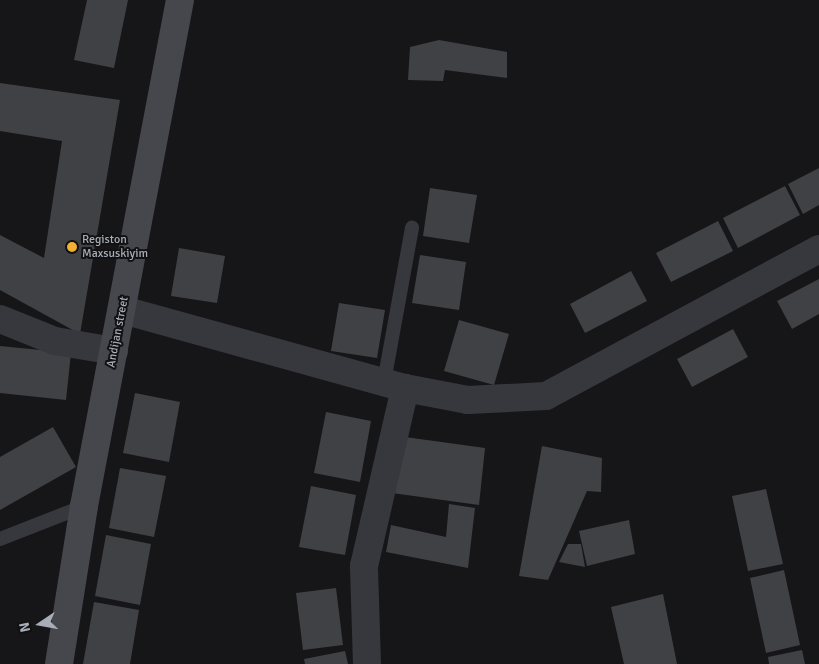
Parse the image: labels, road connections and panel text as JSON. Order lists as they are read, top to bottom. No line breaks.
{"streets":{"street":["Andijan street"]},"places":["Registon Maxsuskiyim"],"north":"left"}
